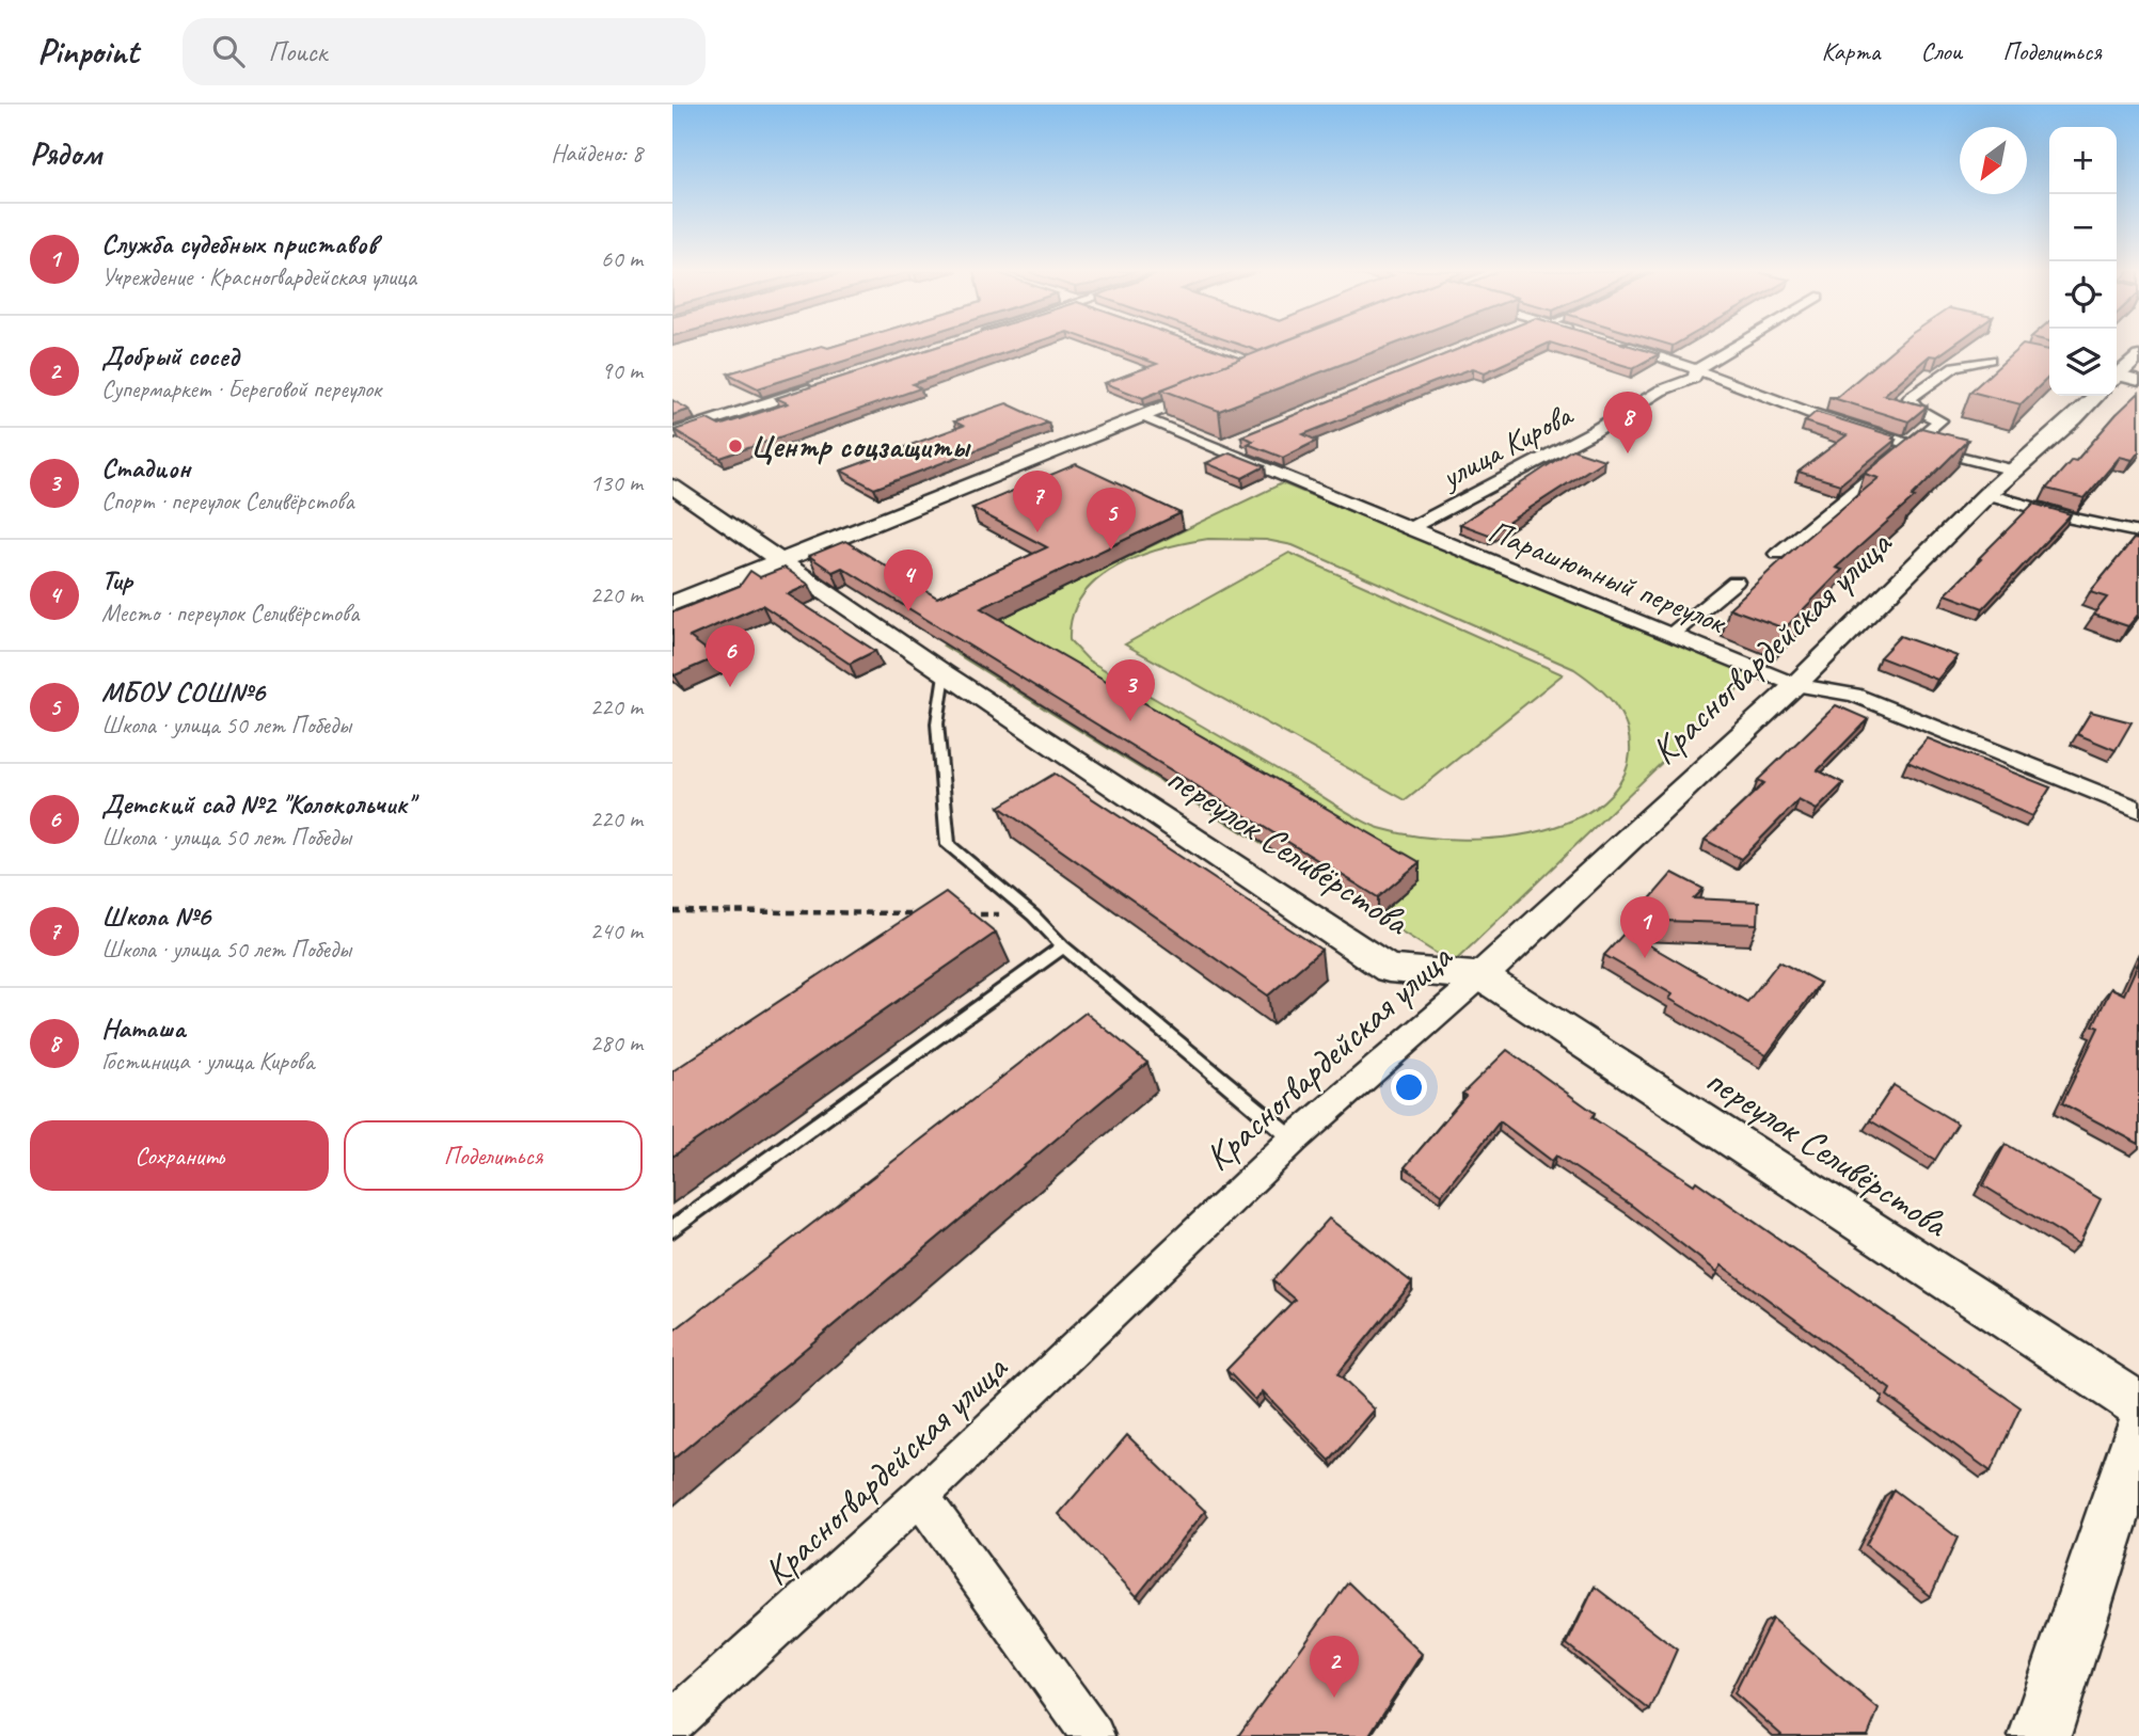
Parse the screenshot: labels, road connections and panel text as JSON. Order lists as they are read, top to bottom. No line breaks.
{"streets":{"street":["улица Кирова","Парашютный переулок","Красногвардейская улица","переулок Селивёрстова"]},"crossings":[["улица Кирова","Парашютный переулок"],["Парашютный переулок","Красногвардейская улица"],["Красногвардейская улица","переулок Селивёрстова"]],"places":["Центр соцзащиты"],"north":"bottom left","page":{"header":"Pinpoint","search":"Поиск","nav":["Карта","Слои","Поделиться"],"heading":["Рядом","Найдено: 8"],"map_buttons":["+","−"],"list":[{"mark":"1","name":"Служба судебных приставов","note":"Учреждение · Красногвардейская улица","value":"60 m"},{"mark":"2","name":"Добрый сосед","note":"Супермаркет · Береговой переулок","value":"90 m"},{"mark":"3","name":"Стадион","note":"Спорт · переулок Селивёрстова","value":"130 m"},{"mark":"4","name":"Тир","note":"Место · переулок Селивёрстова","value":"220 m"},{"mark":"5","name":"МБОУ СОШ№6","note":"Школа · улица 50 лет Победы","value":"220 m"},{"mark":"6","name":"Детский сад №2 \"Колокольчик\"","note":"Школа · улица 50 лет Победы","value":"220 m"},{"mark":"7","name":"Школа №6","note":"Школа · улица 50 лет Победы","value":"240 m"},{"mark":"8","name":"Наташа","note":"Гостиница · улица Кирова","value":"280 m"}],"pins":["8","7","5","4","6","3","1","2"],"buttons":["Сохранить","Поделиться"]}}
